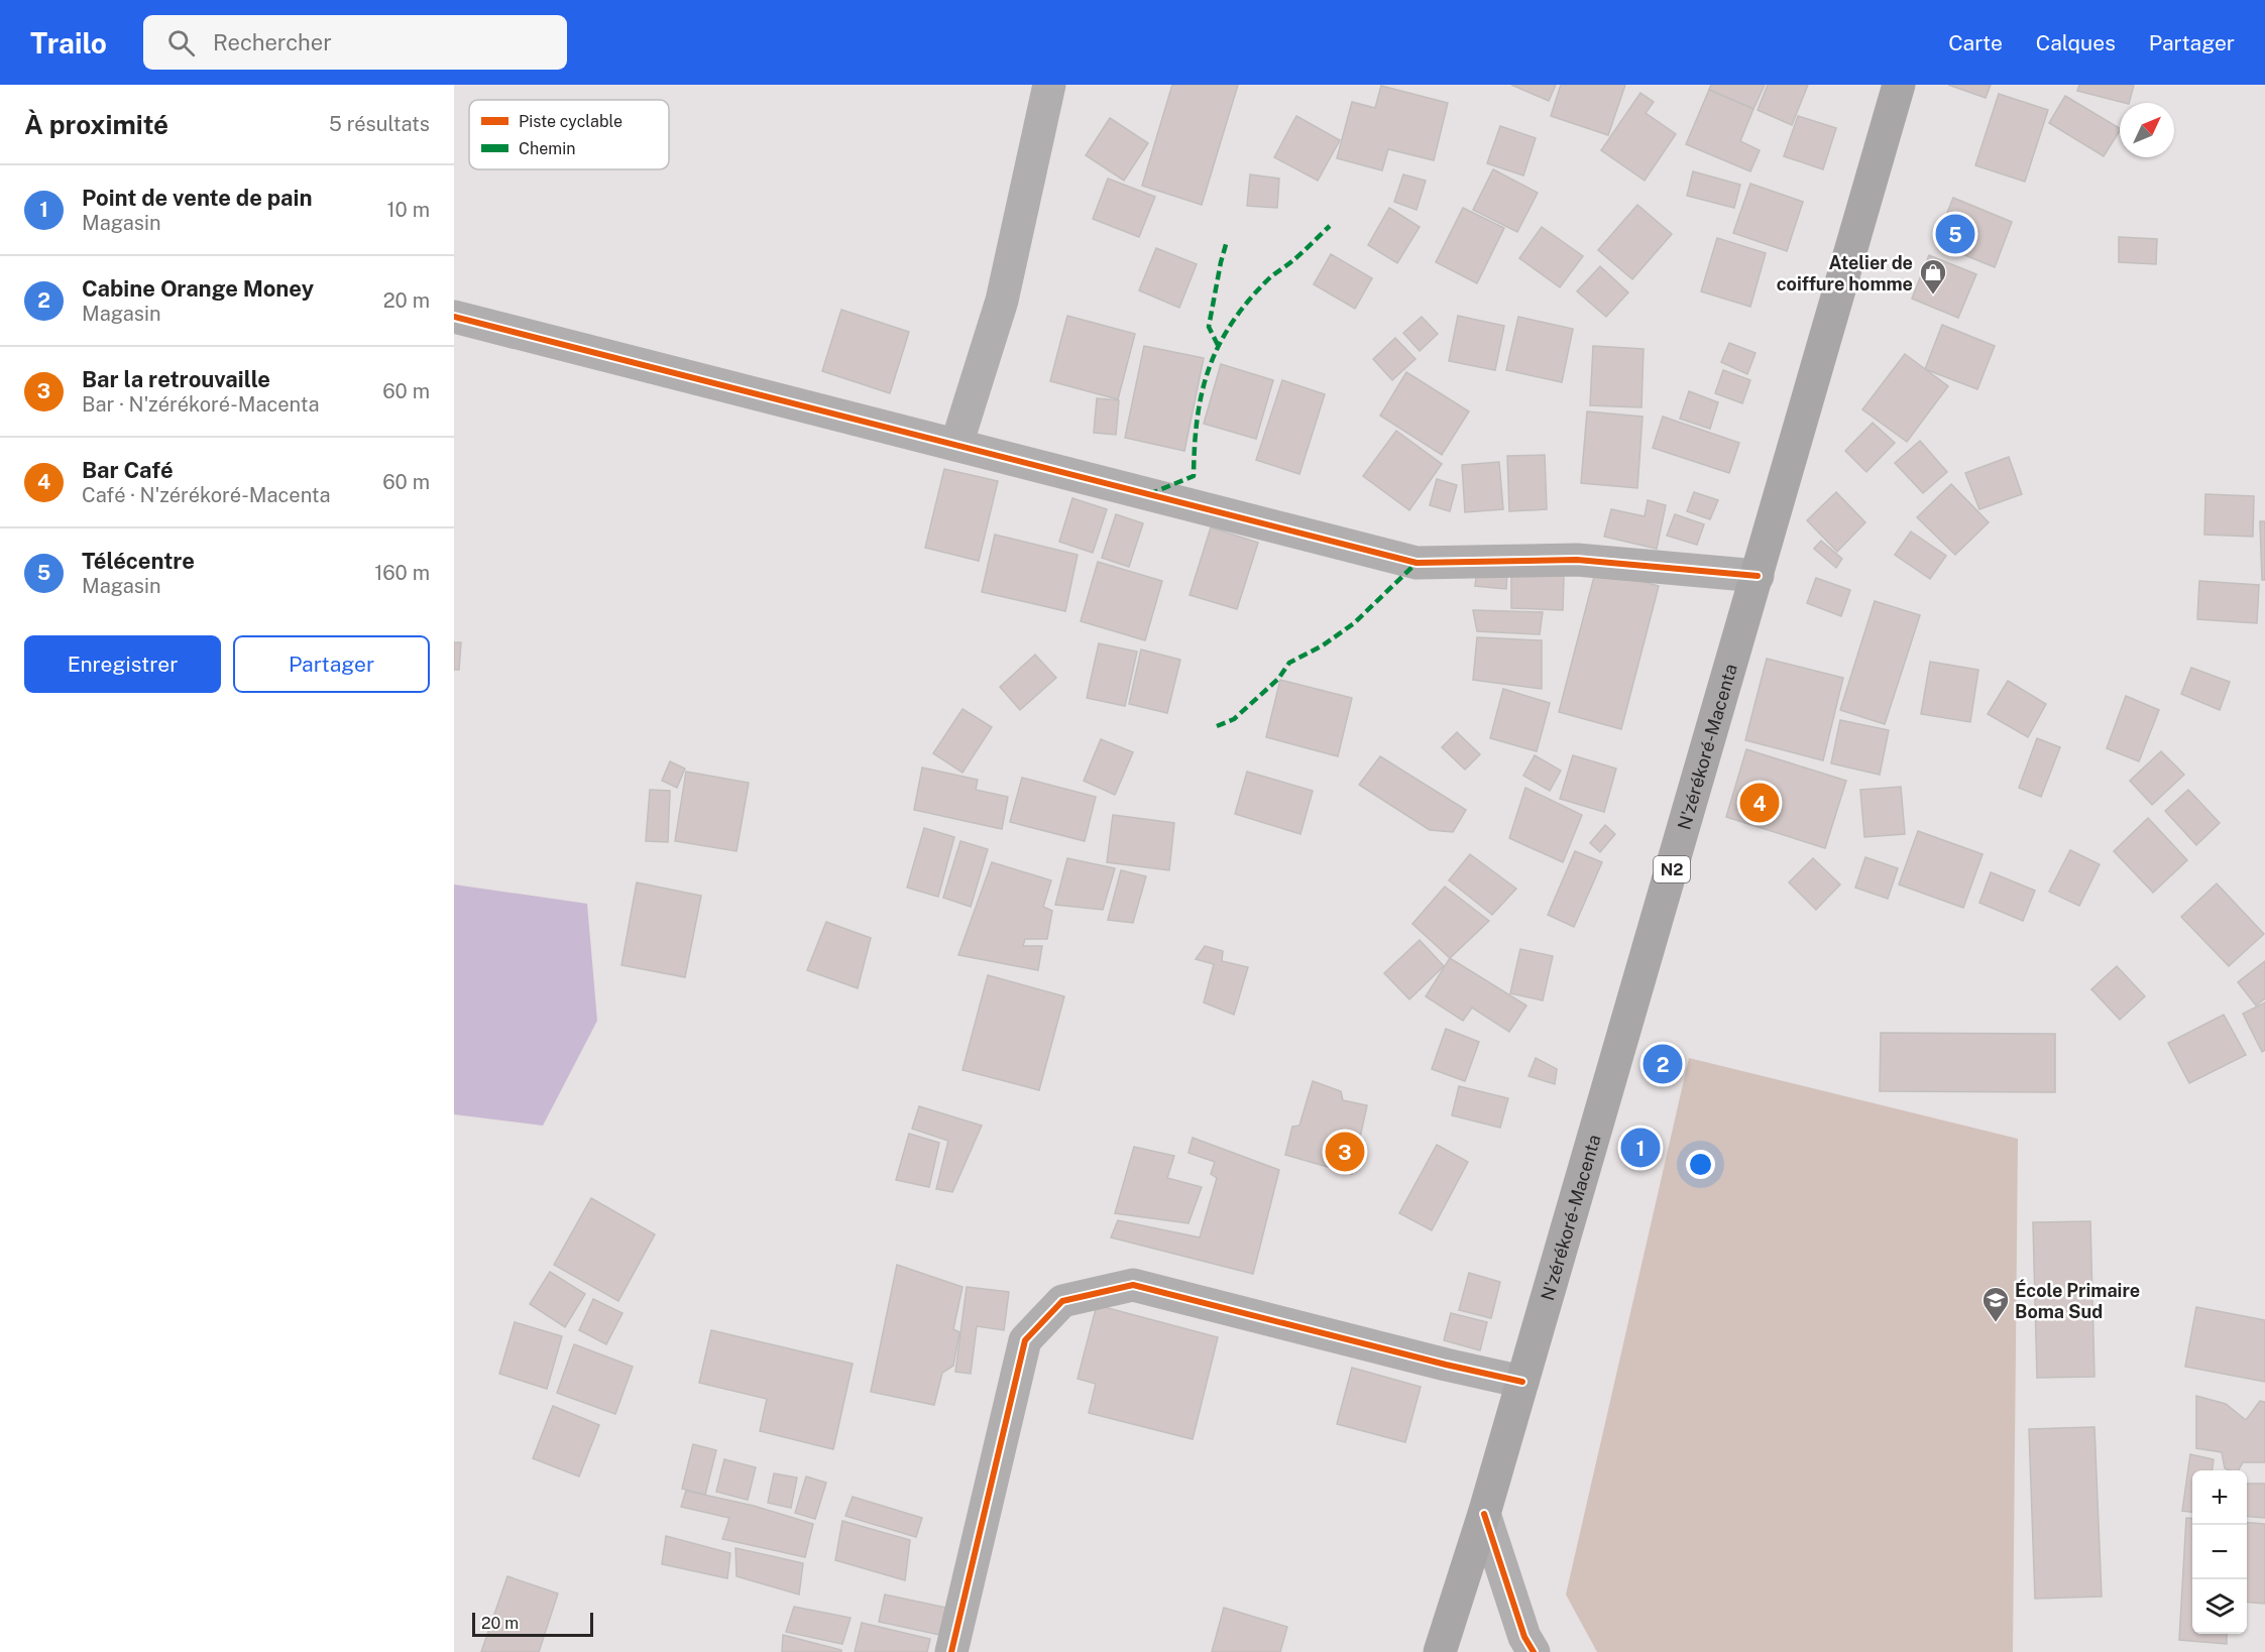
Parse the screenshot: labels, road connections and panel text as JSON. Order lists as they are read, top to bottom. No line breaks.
{"streets":{"highway":["N'zérékoré-Macenta","N2"]},"places":{"shop":["Atelier de coiffure homme"],"school or university":["École Primaire Boma Sud"]},"legend":["Piste cyclable","Chemin"],"scale_bar":"20 m","north":"top right","page":{"header":"Trailo","search":"Rechercher","nav":["Carte","Calques","Partager"],"heading":["À proximité","5 résultats"],"list":[{"mark":"1","name":"Point de vente de pain","note":"Magasin","value":"10 m"},{"mark":"2","name":"Cabine Orange Money","note":"Magasin","value":"20 m"},{"mark":"3","name":"Bar la retrouvaille","note":"Bar · N'zérékoré-Macenta","value":"60 m"},{"mark":"4","name":"Bar Café","note":"Café · N'zérékoré-Macenta","value":"60 m"},{"mark":"5","name":"Télécentre","note":"Magasin","value":"160 m"}],"pins":["5","4","2","1","3"],"buttons":["Enregistrer","Partager"],"map_buttons":["+","−"],"scale":"20 m"}}
